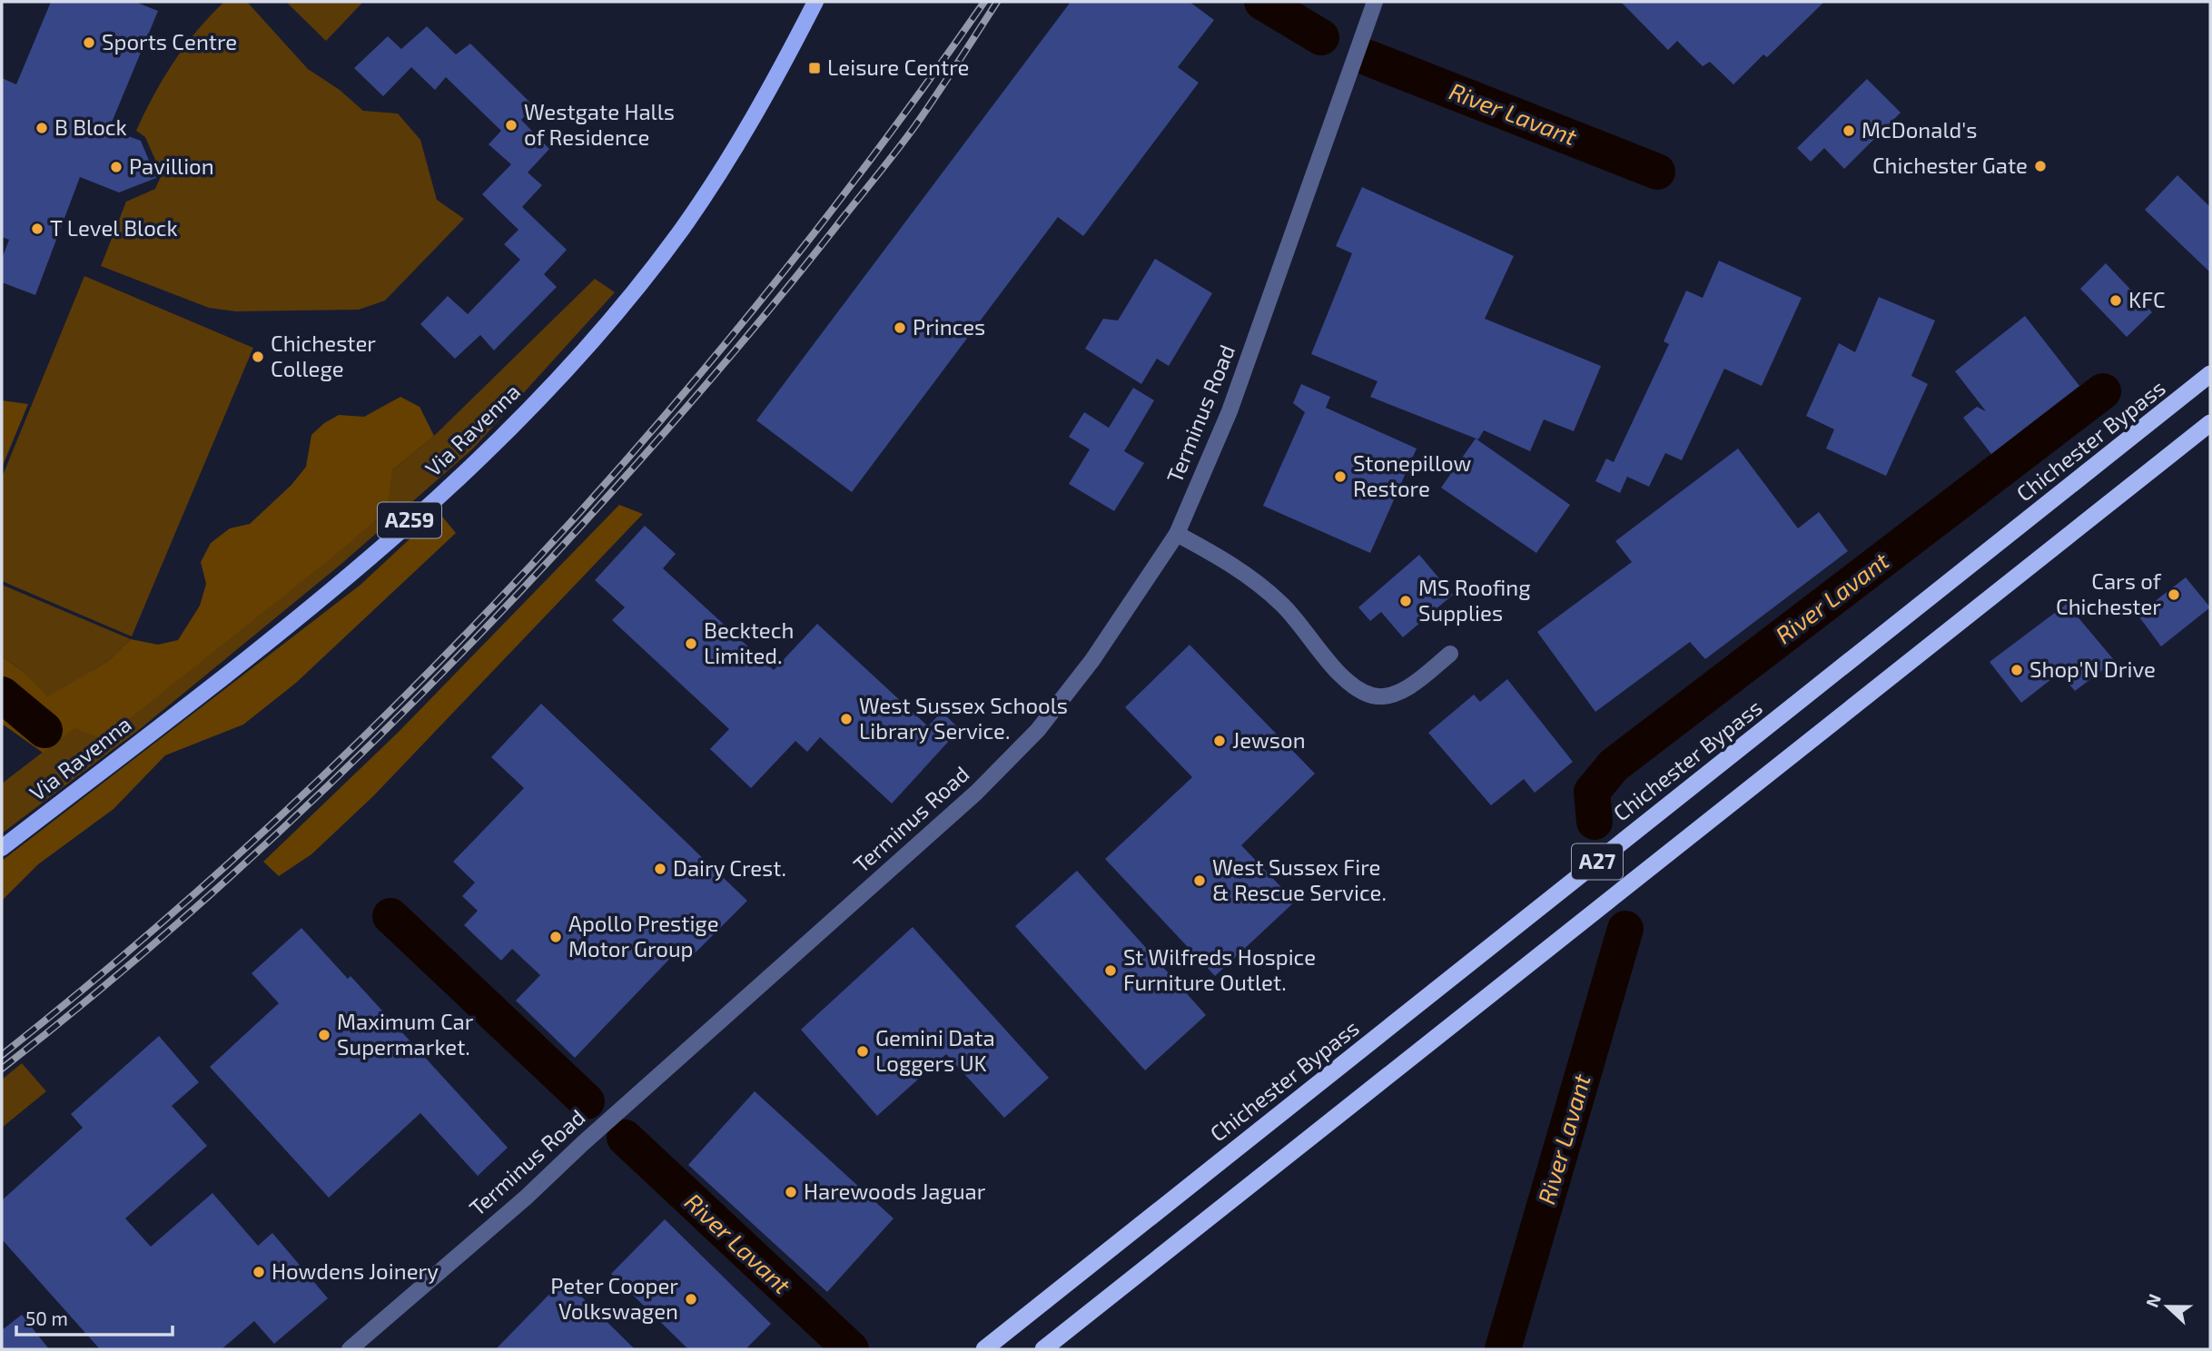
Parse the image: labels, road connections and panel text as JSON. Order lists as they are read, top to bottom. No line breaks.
{"streets":{"highway":["Chichester Bypass","A27"],"main road":["Via Ravenna","A259"],"street":["Terminus Road"]},"water":["River Lavant"],"places":{"other":["Sports Centre","Westgate Halls of Residence","B Block","McDonald's","Chichester Gate","Pavillion","T Level Block","KFC","Princes","Chichester College","Stonepillow Restore","Cars of Chichester","MS Roofing Supplies","Becktech Limited.","Shop'N Drive","West Sussex Schools Library Service.","Jewson","Dairy Crest.","West Sussex Fire & Rescue Service.","Apollo Prestige Motor Group","St Wilfreds Hospice Furniture Outlet.","Maximum Car Supermarket.","Gemini Data Loggers UK","Harewoods Jaguar","Howdens Joinery","Peter Cooper Volkswagen"],"transit":["Leisure Centre"]},"scale_bar":"50 m","north":"left"}
